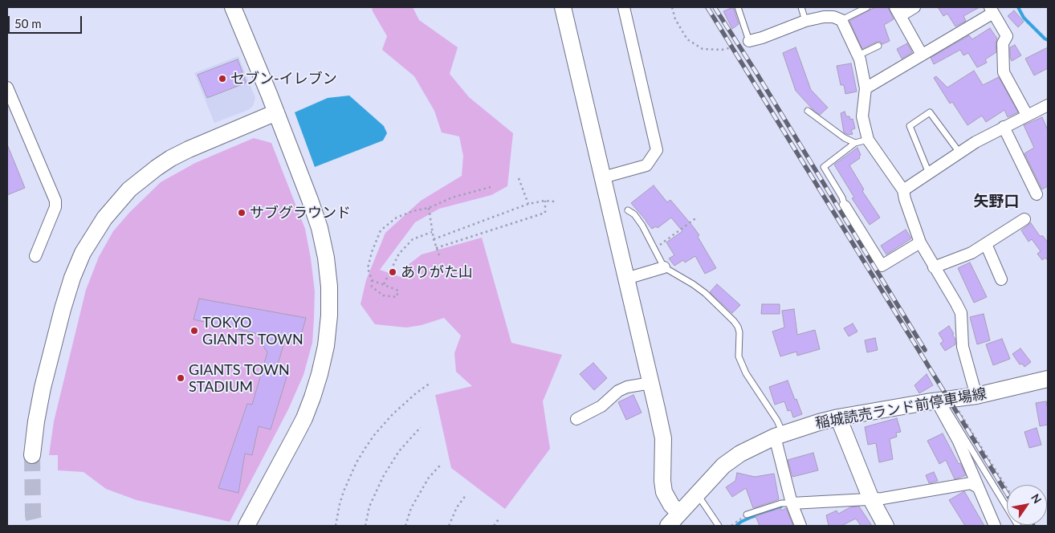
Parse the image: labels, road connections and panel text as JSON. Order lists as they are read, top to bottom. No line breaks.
{"streets":{"main road":["稲城読売ランド前停車場線"]},"districts":["矢野口"],"places":["セブン-イレブン","サブグラウンド","ありがた山","TOKYO GIANTS TOWN","GIANTS TOWN STADIUM"],"scale_bar":"50 m","north":"top right"}
